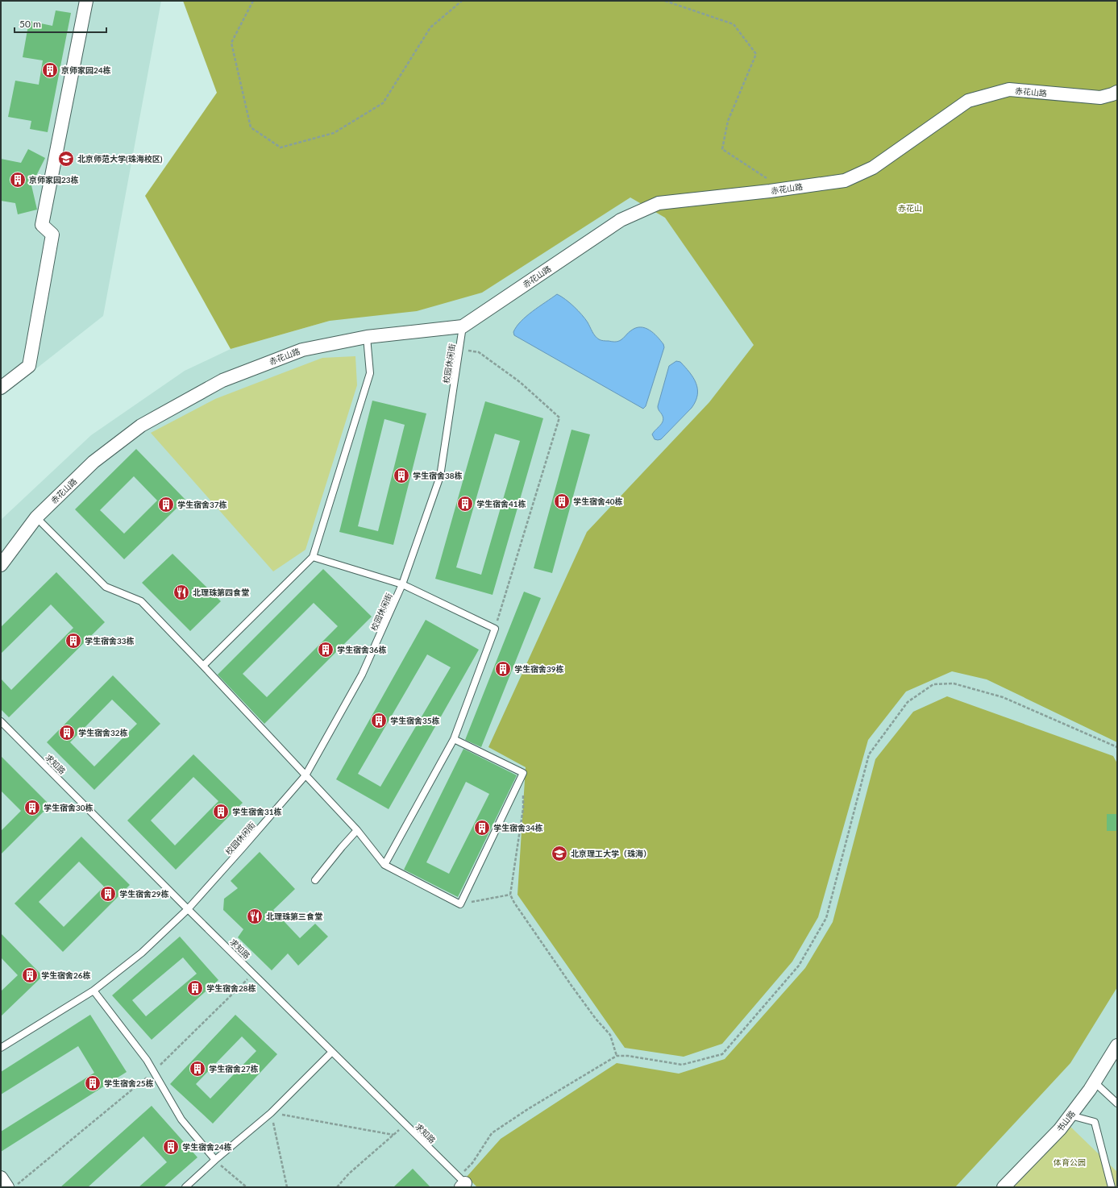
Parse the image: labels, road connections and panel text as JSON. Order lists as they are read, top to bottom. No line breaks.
{"streets":{"street":["赤花山路","书山路"],"lane":["校园休闲街","求知路"]},"crossings":[["赤花山路","校园休闲街"],["校园休闲街","求知路"]],"parks":["赤花山","体育公园"],"places":{"building":["京师家园24栋","京师家园23栋","学生宿舍38栋","学生宿舍40栋","学生宿舍41栋","学生宿舍37栋","学生宿舍33栋","学生宿舍36栋","学生宿舍39栋","学生宿舍35栋","学生宿舍32栋","学生宿舍30栋","学生宿舍31栋","学生宿舍34栋","学生宿舍29栋","学生宿舍26栋","学生宿舍28栋","学生宿舍27栋","学生宿舍25栋","学生宿舍24栋"],"school or university":["北京师范大学(珠海校区)","北京理工大学（珠海）"],"restaurant":["北理珠第四食堂","北理珠第三食堂"]},"scale_bar":"50 m"}
